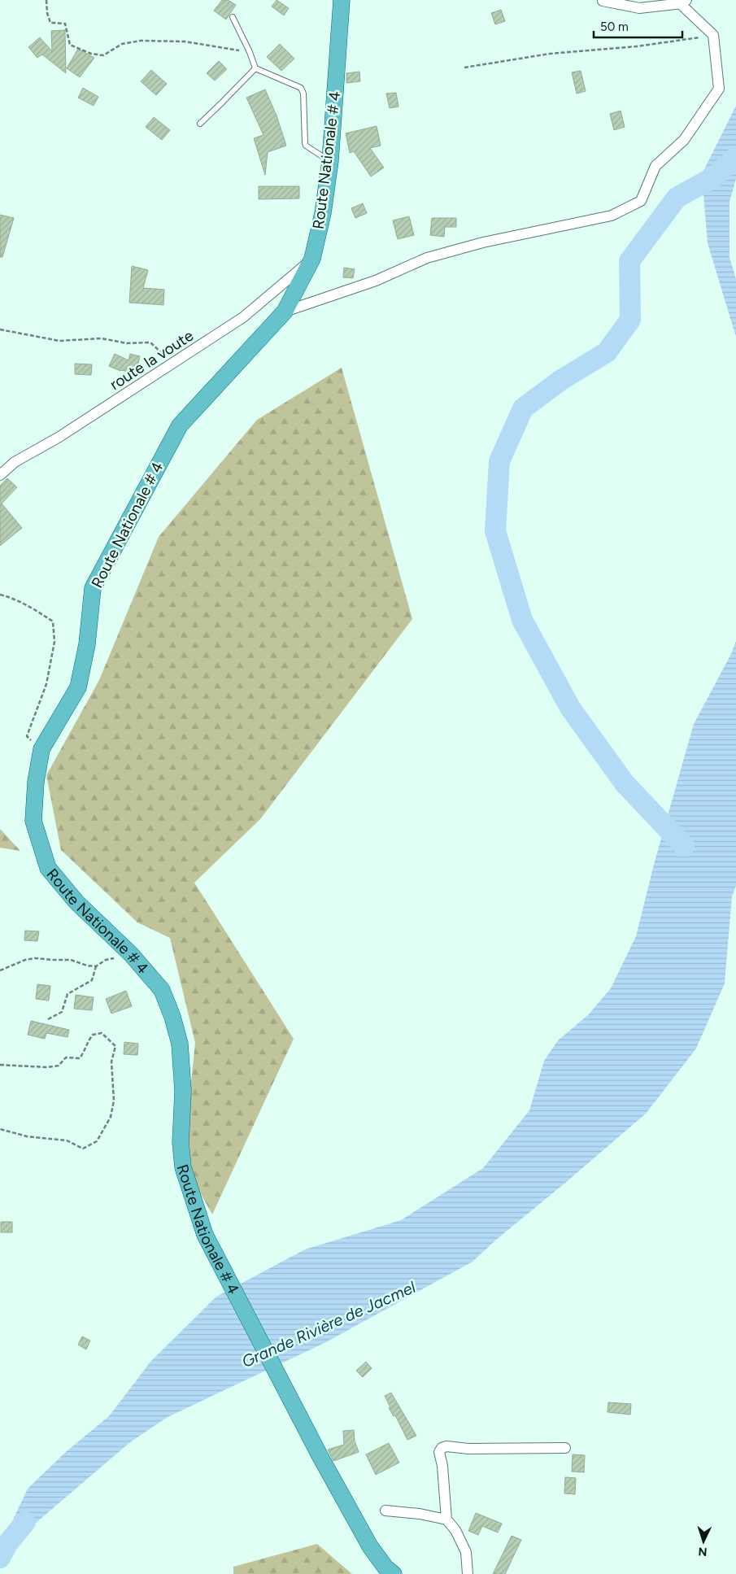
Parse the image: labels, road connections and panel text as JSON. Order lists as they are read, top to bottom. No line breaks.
{"streets":{"main road":["Route Nationale # 4"],"street":["route la voute"]},"crossings":[["Route Nationale # 4","route la voute"]],"water":["Grande Rivière de Jacmel"],"scale_bar":"50 m","north":"bottom"}
